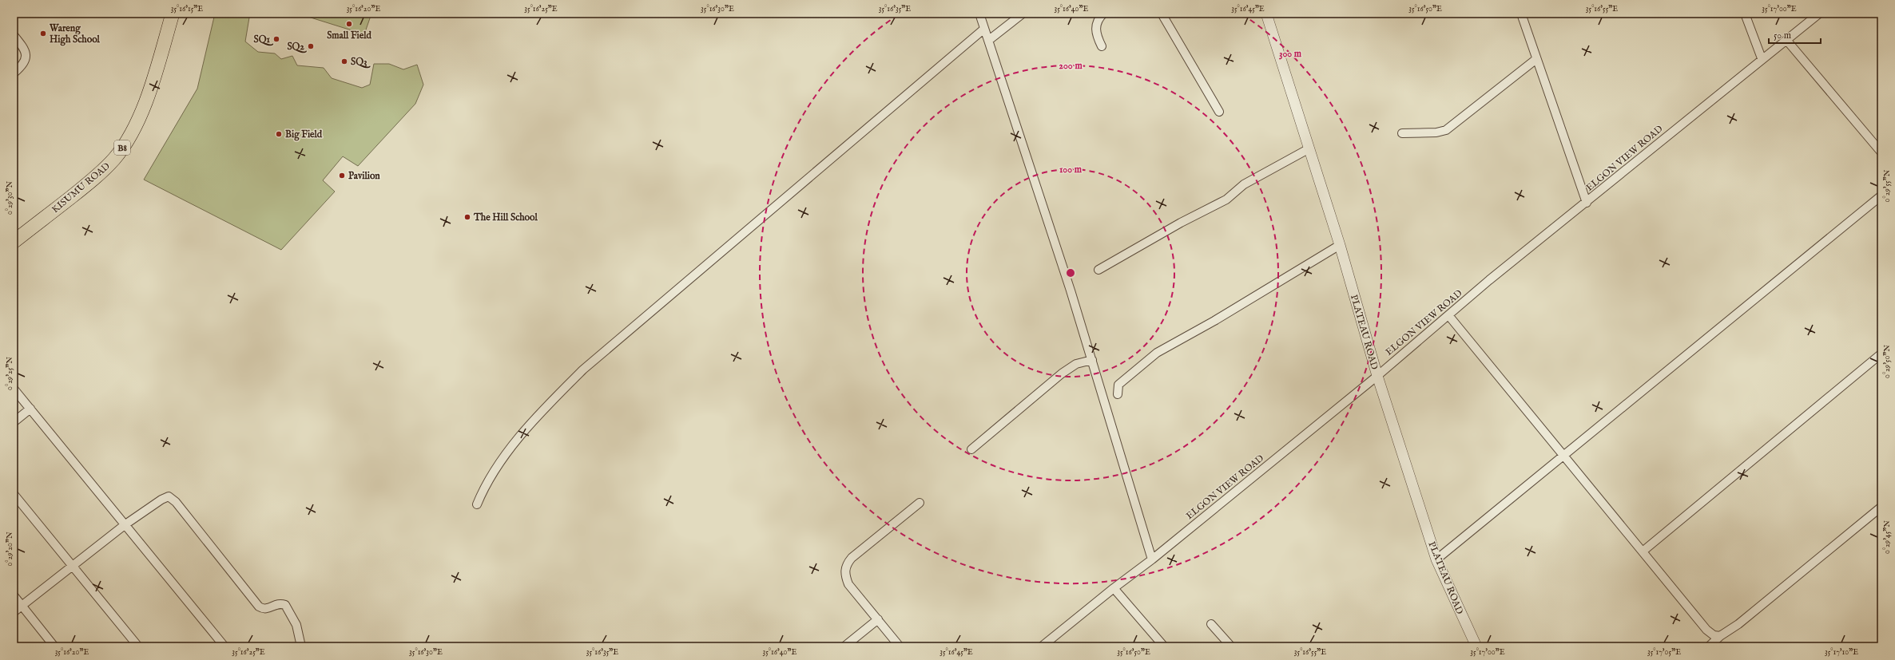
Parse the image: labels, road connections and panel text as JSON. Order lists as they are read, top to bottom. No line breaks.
{"streets":{"highway":["B8","KISUMU ROAD"],"street":["ELGON VIEW ROAD","PLATEAU ROAD"]},"crossings":[["ELGON VIEW ROAD","PLATEAU ROAD"]],"places":["Small Field","Wareng High School","SQ1","SQ2","SQ3","Big Field","Pavilion","The Hill School"],"scale_bar":"50 m","coordinates":["35°16'15\"E","35°16'20\"E","35°16'25\"E","35°16'30\"E","35°16'35\"E","35°16'40\"E","35°16'45\"E","35°16'50\"E","35°16'55\"E","35°17'00\"E","0°29'55\"N","0°29'30\"N","0°29'50\"N","0°29'25\"N","0°29'45\"N","0°29'20\"N","35°17'05\"E","35°17'10\"E"],"rings":["300 m","200 m","100 m"]}
